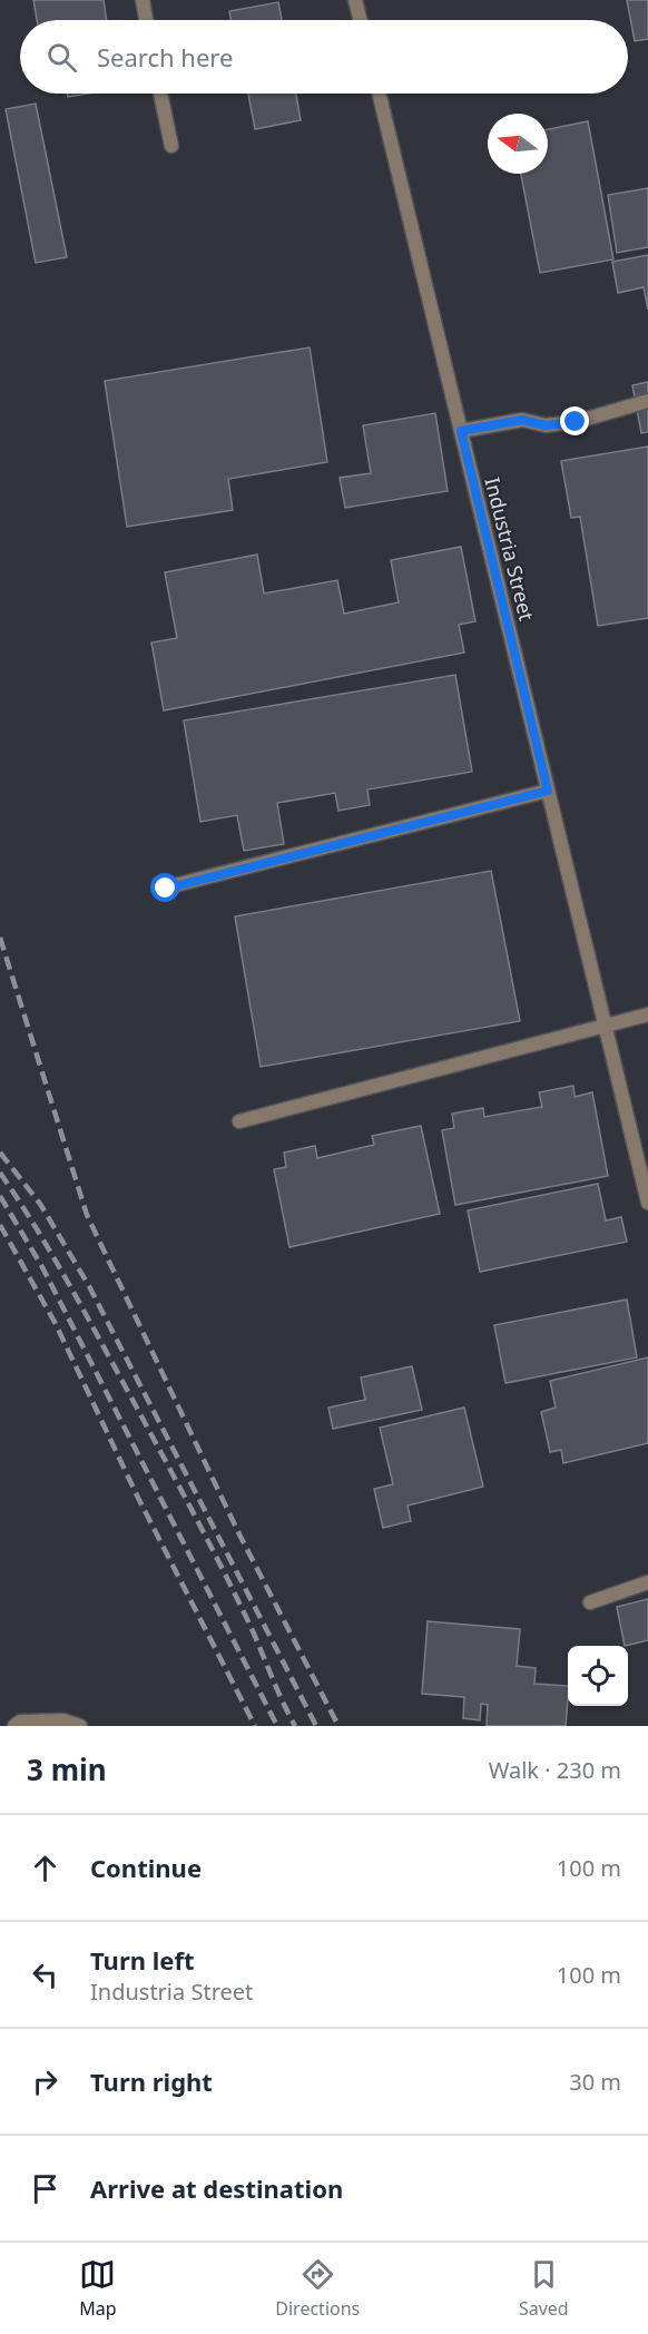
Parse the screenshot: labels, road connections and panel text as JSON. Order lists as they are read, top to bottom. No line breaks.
{"streets":{"lane":["Industria Street"]},"north":"left","page":{"search":"Search here","heading":["3 min","Walk · 230 m"],"list":[["Continue","100 m"],["Turn left","Industria Street","100 m"],["Turn right","30 m"],"Arrive at destination"],"nav":["Map","Directions","Saved"]}}
